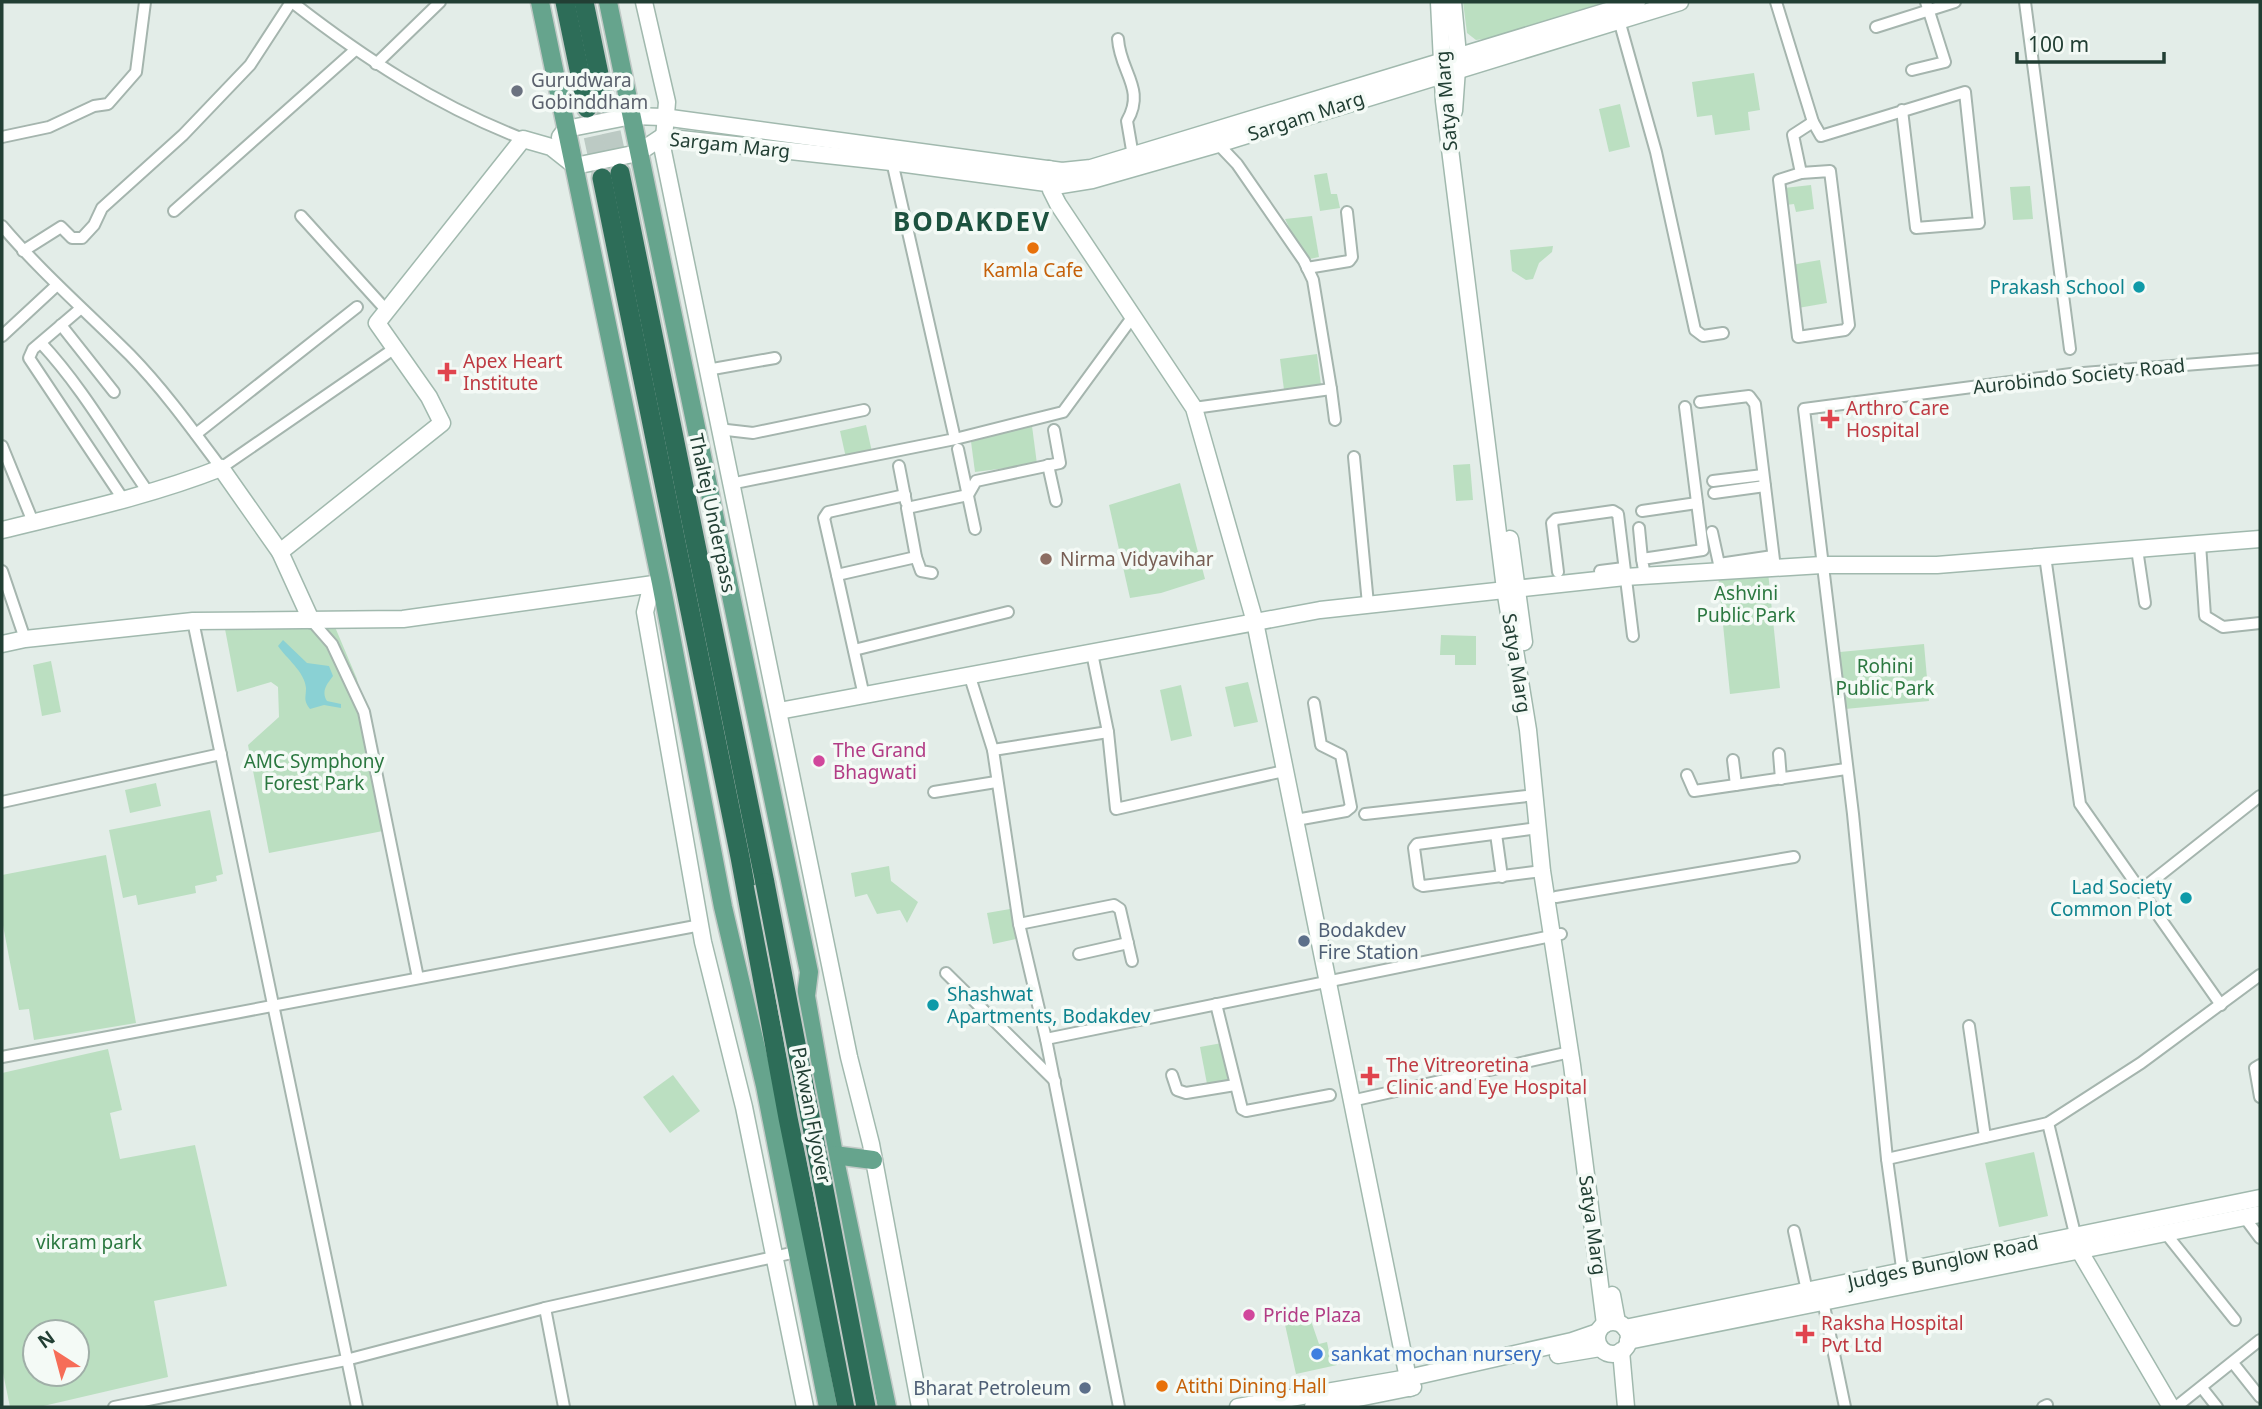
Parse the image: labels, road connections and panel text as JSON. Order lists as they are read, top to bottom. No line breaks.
{"streets":{"highway":["Thaltej Underpass","Pakwan Flyover"],"street":["Satya Marg","Sargam Marg","Aurobindo Society Road","Judges Bunglow Road"]},"crossings":[["Satya Marg","Sargam Marg"],["Satya Marg","Judges Bunglow Road"],["Thaltej Underpass","Pakwan Flyover"]],"districts":["BODAKDEV"],"parks":["Ashvini Public Park","Rohini Public Park","AMC Symphony Forest Park","vikram park"],"places":{"other":["Gurudwara Gobinddham","Kamla Cafe","Prakash School","Nirma Vidyavihar","The Grand Bhagwati","Lad Society Common Plot","Bodakdev Fire Station","Shashwat Apartments, Bodakdev","Pride Plaza","sankat mochan nursery","Atithi Dining Hall","Bharat Petroleum"],"health":["Apex Heart Institute","Arthro Care Hospital","The Vitreoretina Clinic and Eye Hospital","Raksha Hospital Pvt Ltd"]},"scale_bar":"100 m","north":"top left"}
